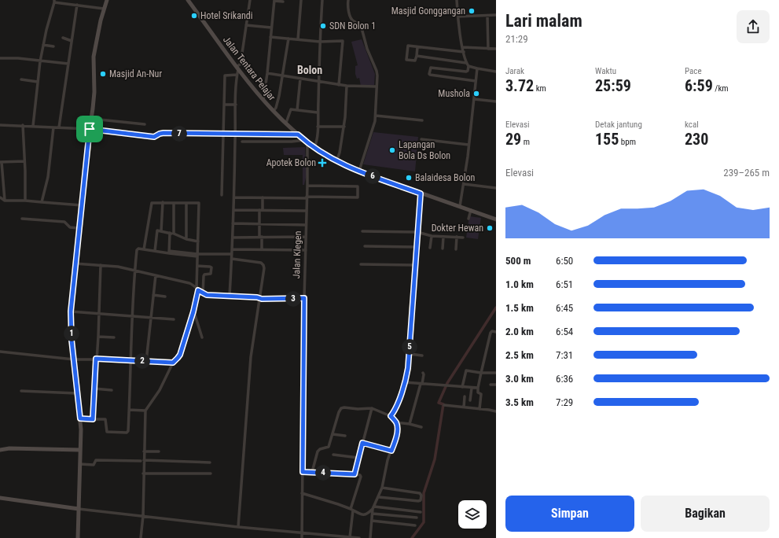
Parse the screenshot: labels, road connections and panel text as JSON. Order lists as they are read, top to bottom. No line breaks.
{"streets":{"street":["Jalan Tentara Pelajar","Jalan Klegen"]},"crossings":[["Jalan Tentara Pelajar","Jalan Klegen"]],"districts":["Bolon"],"places":{"other":["Masjid Gonggangan","Hotel Srikandi","SDN Bolon 1","Masjid An-Nur","Mushola","Lapangan Bola Ds Bolon","Balaidesa Bolon","Dokter Hewan"],"health":["Apotek Bolon"]},"page":{"heading":["Lari malam","21:29"],"stats":[["Jarak","3.72 km"],["Waktu","25:59"],["Pace","6:59 /km"],["Elevasi","29 m"],["Detak jantung","155 bpm"],["kcal","230"]],"pins":["7","6","3","1","5","2","4"],"chart":["Elevasi","239–265 m"],"list":[{"name":"500 m","note":"6:50"},{"name":"1.0 km","note":"6:51"},{"name":"1.5 km","note":"6:45"},{"name":"2.0 km","note":"6:54"},{"name":"2.5 km","note":"7:31"},{"name":"3.0 km","note":"6:36"},{"name":"3.5 km","note":"7:29"}],"buttons":["Simpan","Bagikan"]}}
